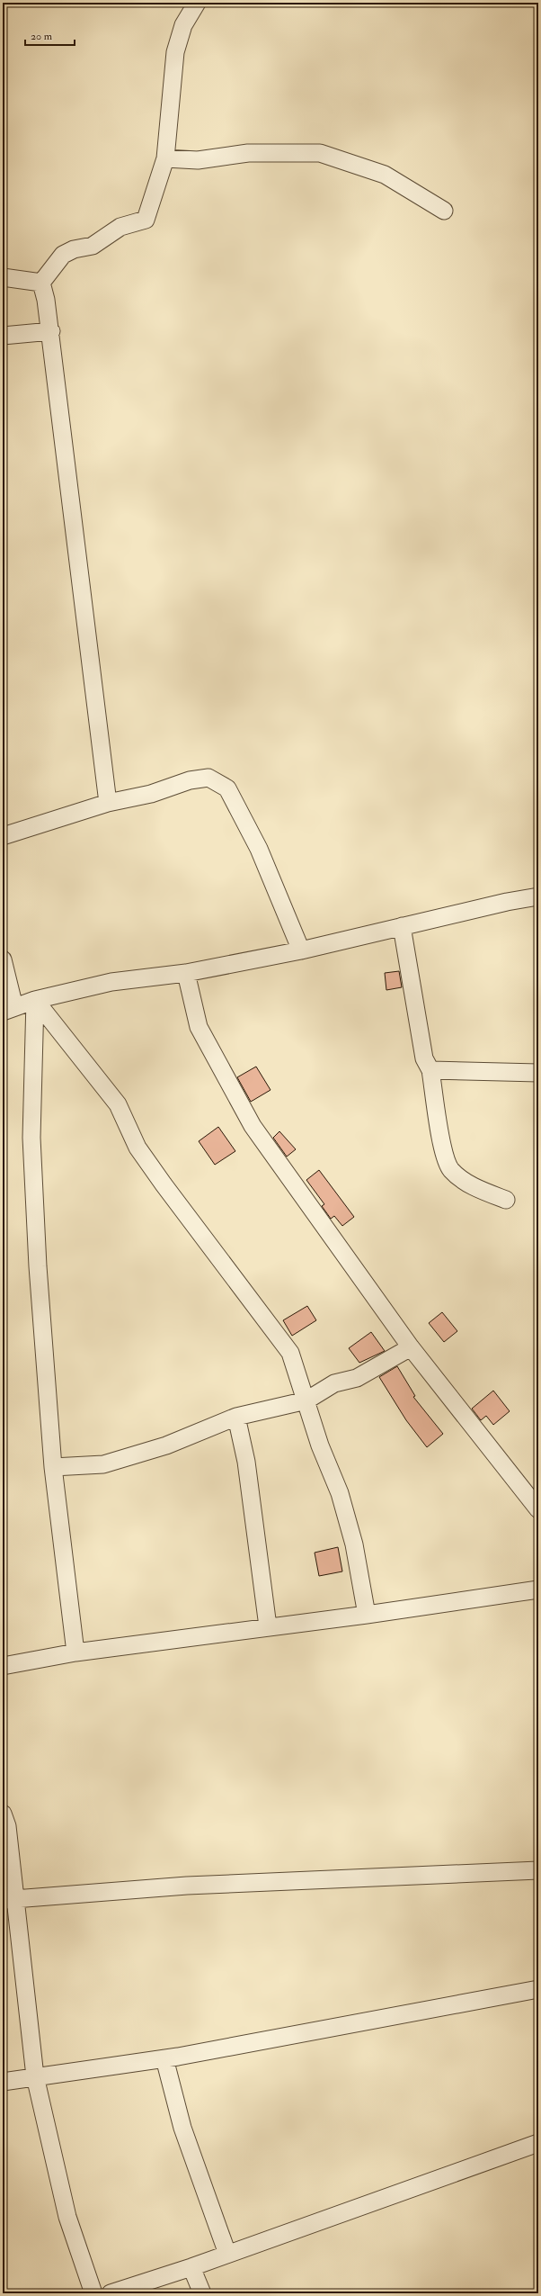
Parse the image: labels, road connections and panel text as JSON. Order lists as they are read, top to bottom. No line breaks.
{"scale_bar":"20 m"}
